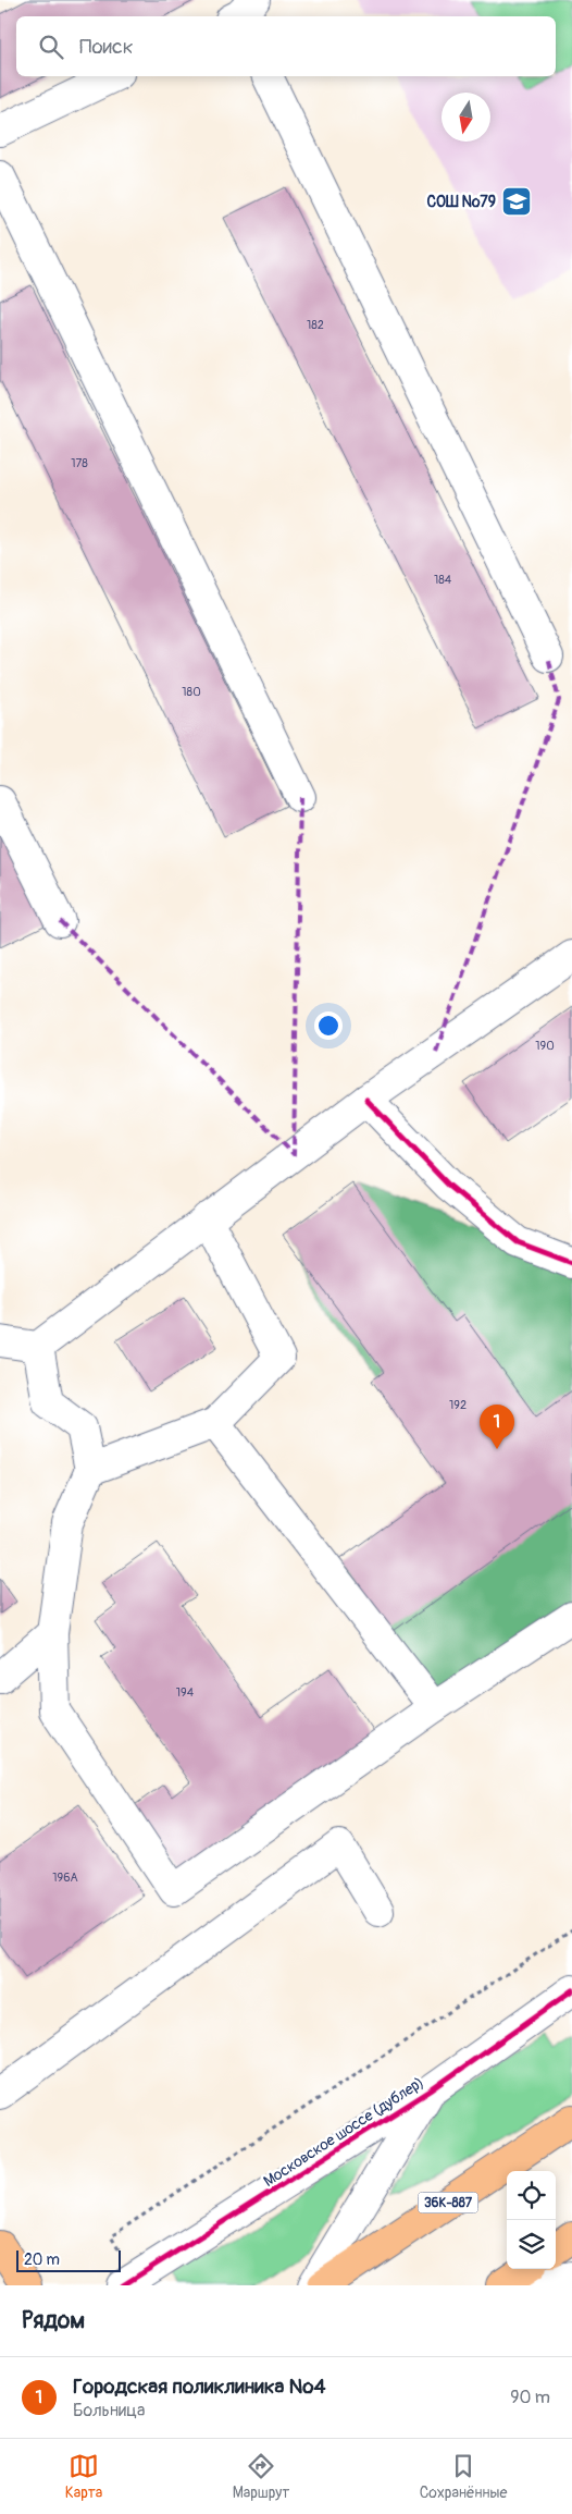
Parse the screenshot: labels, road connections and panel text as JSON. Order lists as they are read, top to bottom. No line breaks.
{"streets":{"main road":["36К-887"],"street":["Московское шоссе (дублер)"]},"places":{"school or university":["СОШ №79"]},"house_numbers":["182","178","184","180","190","192","194","196А"],"scale_bar":"20 m","north":"bottom","page":{"search":"Поиск","pins":"1","scale":"20 m","heading":"Рядом","list":[{"mark":"1","name":"Городская поликлиника №4","note":"Больница","value":"90 m"}],"nav":["Карта","Маршрут","Сохранённые"]}}
